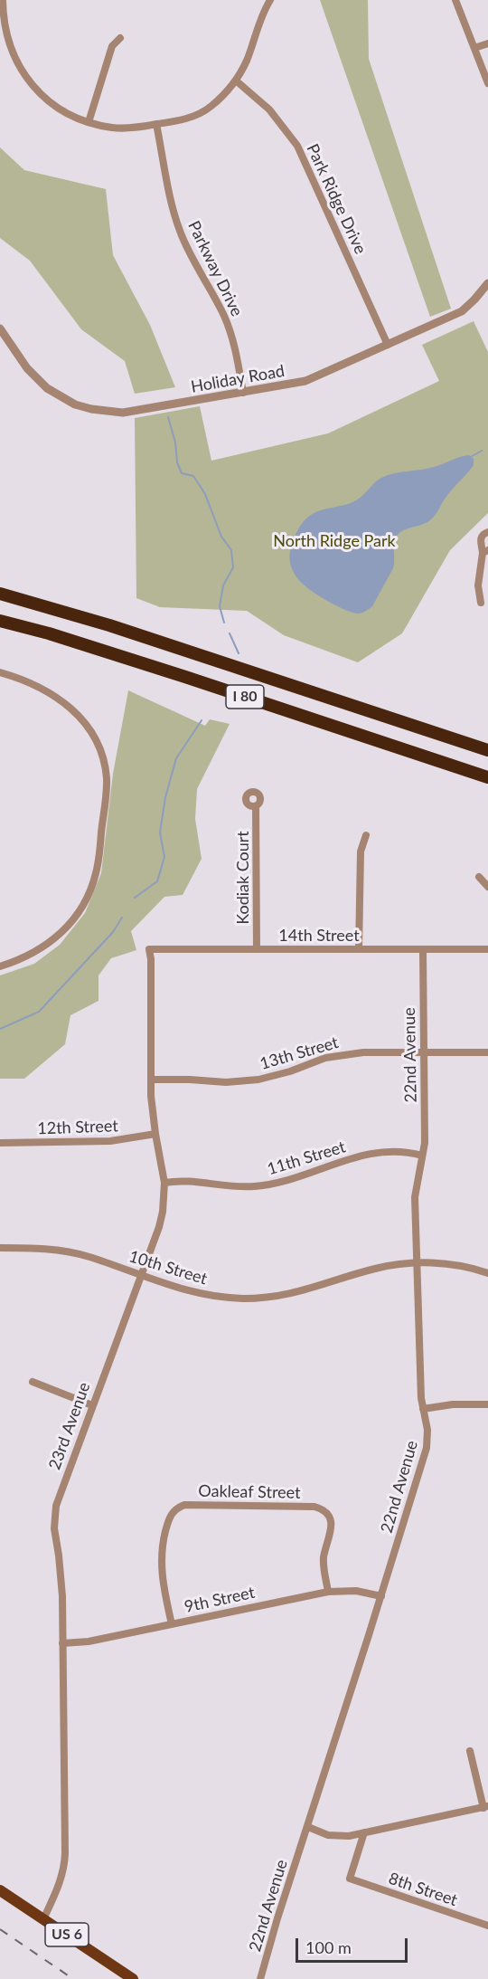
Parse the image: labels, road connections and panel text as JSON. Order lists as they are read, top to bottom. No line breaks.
{"streets":{"highway":["I 80"],"main road":["US 6"],"street":["Park Ridge Drive","Parkway Drive","Holiday Road","Kodiak Court","14th Street","13th Street","22nd Avenue","12th Street","11th Street","10th Street","23rd Avenue","Oakleaf Street","9th Street","8th Street"]},"crossings":[["Park Ridge Drive","Holiday Road"],["Parkway Drive","Holiday Road"],["Kodiak Court","14th Street"],["14th Street","22nd Avenue"],["14th Street","23rd Avenue"],["13th Street","22nd Avenue"],["13th Street","23rd Avenue"],["22nd Avenue","11th Street"],["22nd Avenue","10th Street"],["22nd Avenue","9th Street"],["12th Street","23rd Avenue"],["11th Street","23rd Avenue"],["10th Street","23rd Avenue"],["23rd Avenue","9th Street"],["23rd Avenue","US 6"],["Oakleaf Street","9th Street"]],"parks":["North Ridge Park"],"scale_bar":"100 m"}
